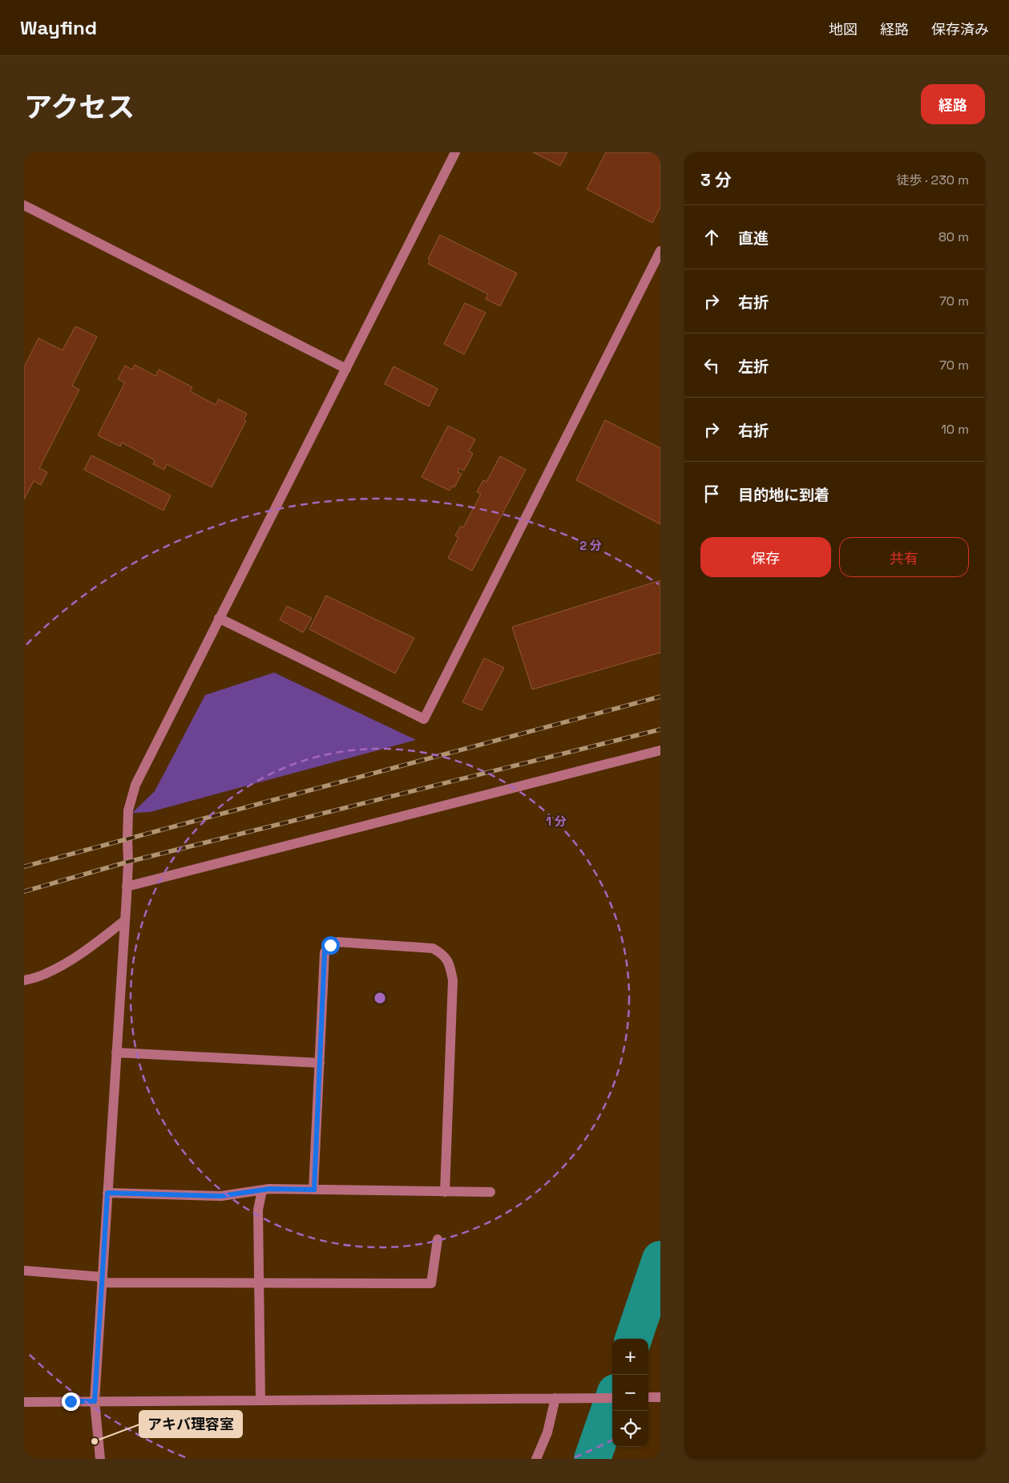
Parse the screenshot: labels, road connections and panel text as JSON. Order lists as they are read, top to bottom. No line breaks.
{"places":["アキバ理容室"],"page":{"header":"Wayfind","nav":["地図","経路","保存済み"],"title":"アクセス","buttons":["経路",["保存","共有"]],"heading":["3 分","徒歩 · 230 m"],"list":[["直進","80 m"],["右折","70 m"],["左折","70 m"],["右折","10 m"],"目的地に到着"],"map_buttons":["+","−"]},"rings":["2 分","1 分"]}
